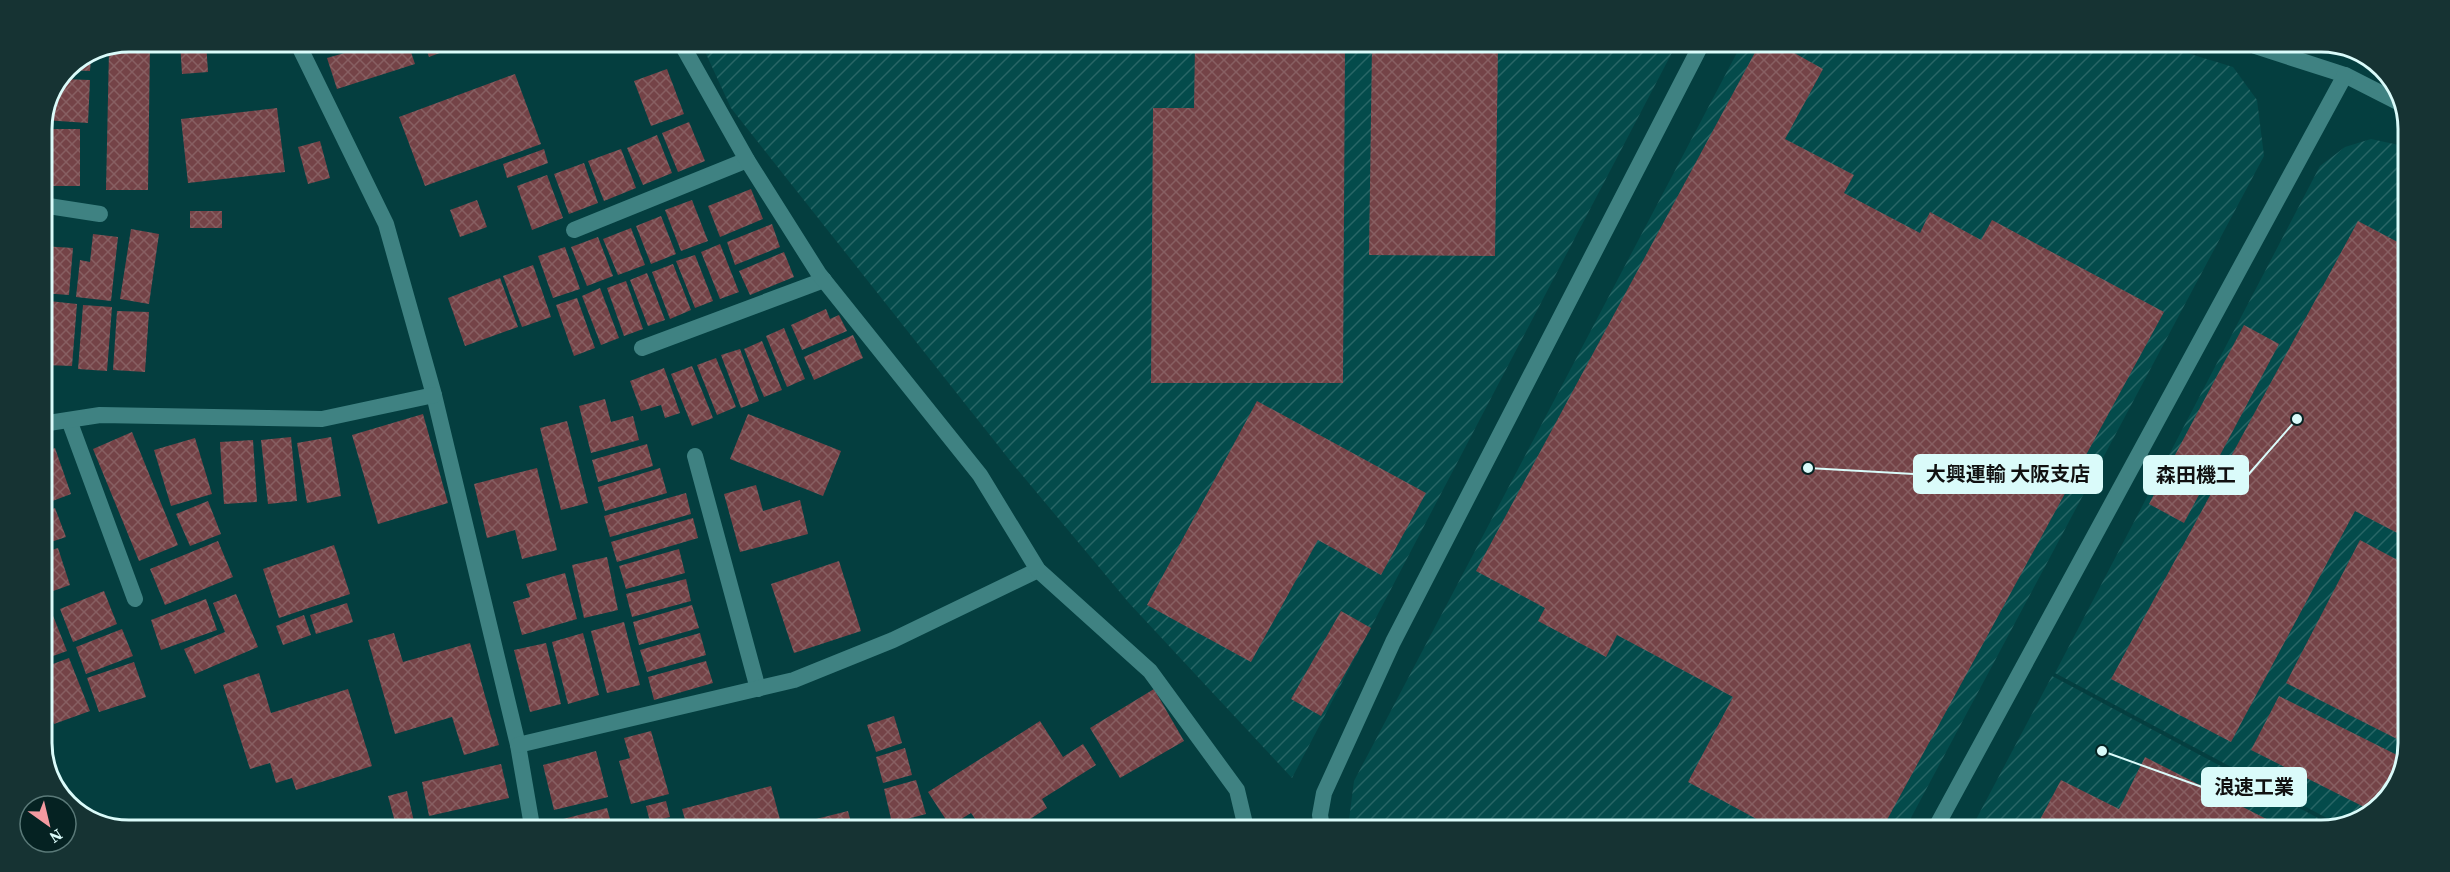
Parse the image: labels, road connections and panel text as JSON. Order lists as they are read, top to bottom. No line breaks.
{"places":["森田機工","大興運輸 大阪支店","浪速工業"],"north":"bottom right"}
